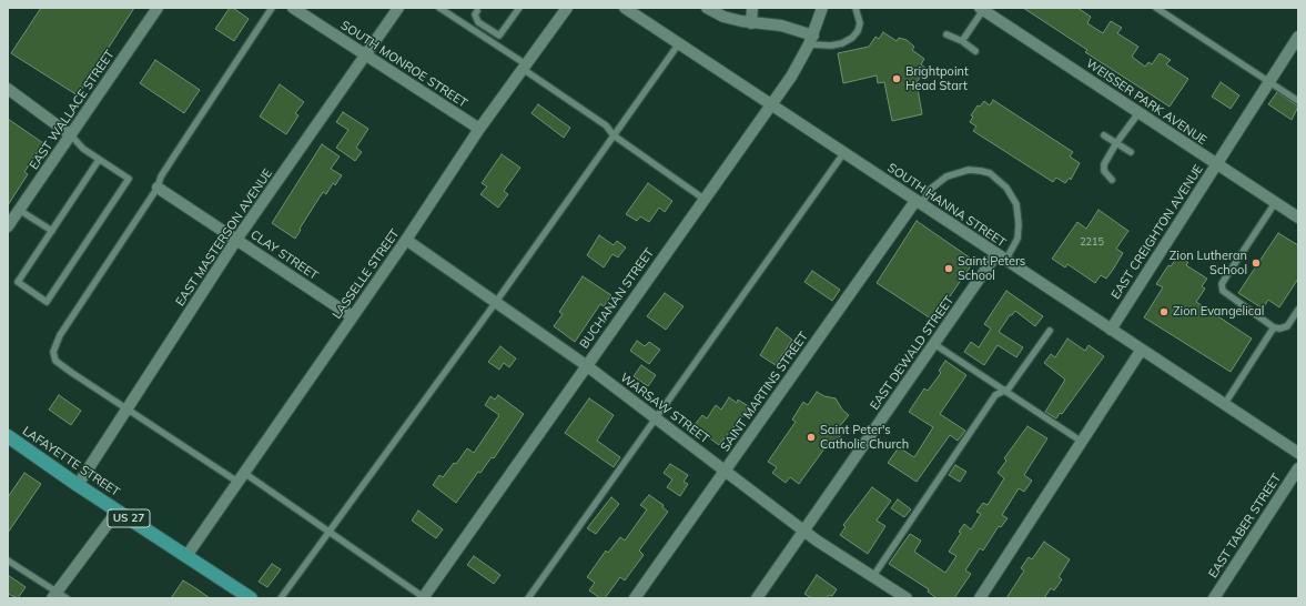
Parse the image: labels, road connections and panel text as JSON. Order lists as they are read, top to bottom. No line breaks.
{"streets":{"highway":["LAFAYETTE STREET","US 27"],"street":["SOUTH MONROE STREET","WEISSER PARK AVENUE","EAST WALLACE STREET","SOUTH HANNA STREET","EAST CREIGHTON AVENUE","EAST MASTERSON AVENUE","CLAY STREET","LASSELLE STREET","BUCHANAN STREET","EAST DEWALD STREET","SAINT MARTINS STREET","WARSAW STREET","EAST TABER STREET"]},"crossings":[["SOUTH MONROE STREET","EAST MASTERSON AVENUE"],["SOUTH MONROE STREET","LASSELLE STREET"],["WEISSER PARK AVENUE","EAST CREIGHTON AVENUE"],["SOUTH HANNA STREET","EAST CREIGHTON AVENUE"],["SOUTH HANNA STREET","BUCHANAN STREET"],["SOUTH HANNA STREET","EAST DEWALD STREET"],["SOUTH HANNA STREET","SAINT MARTINS STREET"],["EAST MASTERSON AVENUE","CLAY STREET"],["EAST MASTERSON AVENUE","LAFAYETTE STREET"],["CLAY STREET","LASSELLE STREET"],["LASSELLE STREET","WARSAW STREET"],["LASSELLE STREET","LAFAYETTE STREET"],["BUCHANAN STREET","WARSAW STREET"],["EAST DEWALD STREET","WARSAW STREET"],["SAINT MARTINS STREET","WARSAW STREET"]],"places":["Brightpoint Head Start","Zion Lutheran School","Saint Peters School","Zion Evangelical","Saint Peter's Catholic Church"],"house_numbers":["2215"]}
